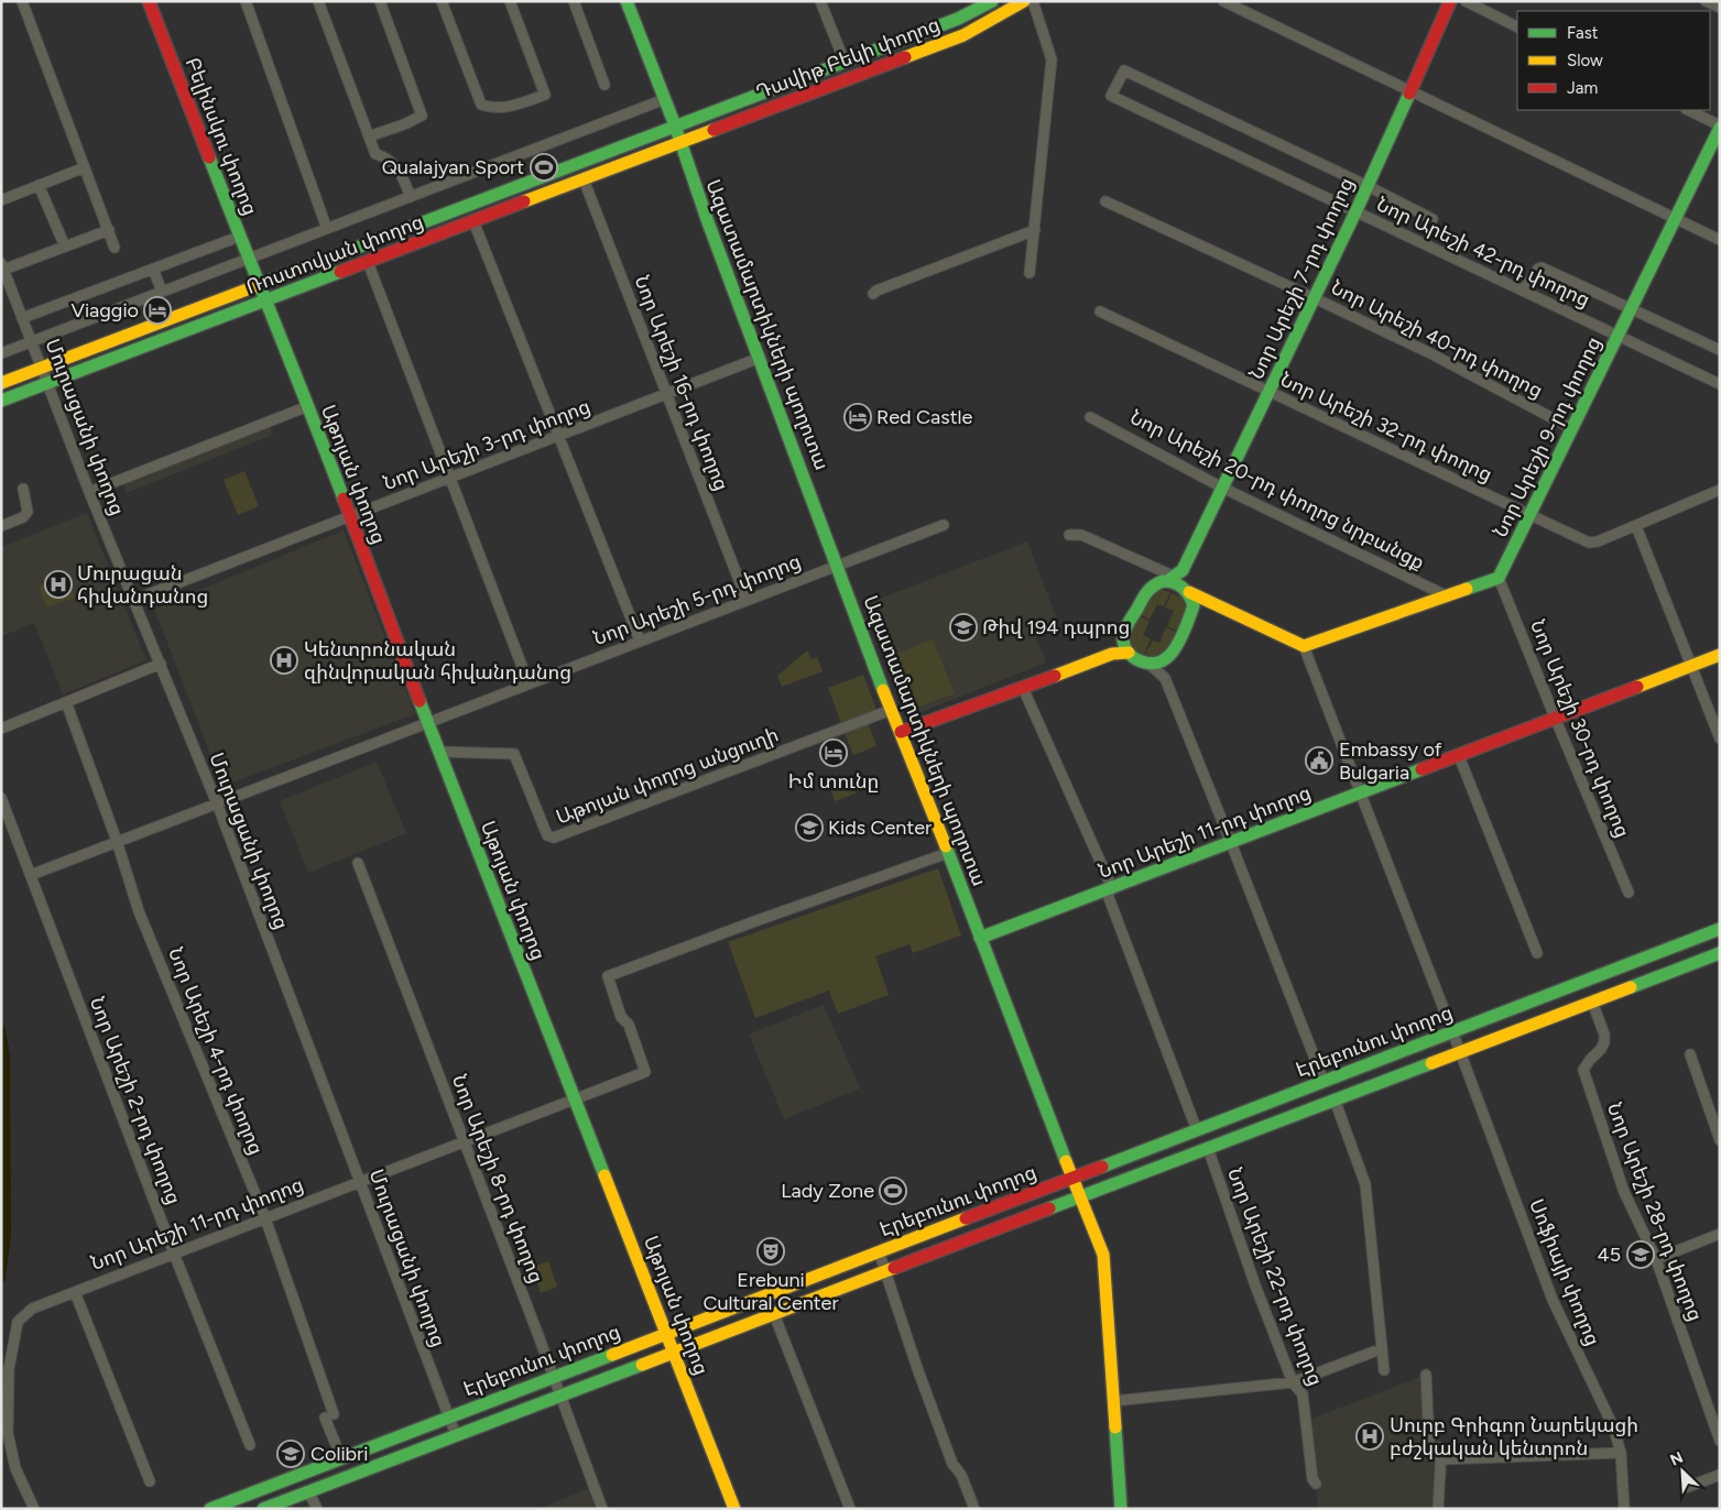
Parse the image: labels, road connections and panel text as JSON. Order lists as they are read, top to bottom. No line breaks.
{"streets":{"main road":["Դավիթ Բեկի փողոց","Բելինսկու փողոց","Ռոստովյան փողոց","Նոր Արեշի 7-րդ փողոց","Ազատամարտիկների պողոտա","Նոր Արեշի 9-րդ փողոց","Աթոյան փողոց","Նոր Արեշի 11-րդ փողոց","Էրեբունու փողոց"],"street":["Նոր Արեշի 42-րդ փողոց","Նոր Արեշի 40-րդ փողոց","Նոր Արեշի 16-րդ փողոց","Մուրացանի փողոց","Նոր Արեշի 32-րդ փողոց","Նոր Արեշի 3-րդ փողոց","Նոր Արեշի 20-րդ փողոց նրբանցք","Նոր Արեշի 5-րդ փողոց","Նոր Արեշի 30-րդ փողոց","Աթոյան փողոց անցուղի","Նոր Արեշի 4-րդ փողոց","Նոր Արեշի 2-րդ փողոց","Նոր Արեշի 8-րդ փողոց","Նոր Արեշի 28-րդ փողոց","Սոֆիայի փողոց","Նոր Արեշի 22-րդ փողոց"]},"crossings":[["Դավիթ Բեկի փողոց","Ռոստովյան փողոց"],["Դավիթ Բեկի փողոց","Ազատամարտիկների պողոտա"],["Բելինսկու փողոց","Ռոստովյան փողոց"],["Բելինսկու փողոց","Աթոյան փողոց"],["Նոր Արեշի 42-րդ փողոց","Նոր Արեշի 7-րդ փողոց"],["Նոր Արեշի 42-րդ փողոց","Նոր Արեշի 9-րդ փողոց"],["Ռոստովյան փողոց","Ազատամարտիկների պողոտա"],["Ռոստովյան փողոց","Նոր Արեշի 16-րդ փողոց"],["Ռոստովյան փողոց","Մուրացանի փողոց"],["Ռոստովյան փողոց","Աթոյան փողոց"],["Նոր Արեշի 7-րդ փողոց","Նոր Արեշի 40-րդ փողոց"],["Նոր Արեշի 7-րդ փողոց","Նոր Արեշի 32-րդ փողոց"],["Նոր Արեշի 7-րդ փողոց","Նոր Արեշի 20-րդ փողոց նրբանցք"],["Ազատամարտիկների պողոտա","Նոր Արեշի 3-րդ փողոց"],["Ազատամարտիկների պողոտա","Նոր Արեշի 5-րդ փողոց"],["Ազատամարտիկների պողոտա","Աթոյան փողոց անցուղի"],["Ազատամարտիկների պողոտա","Նոր Արեշի 11-րդ փողոց"],["Ազատամարտիկների պողոտա","Էրեբունու փողոց"],["Նոր Արեշի 40-րդ փողոց","Նոր Արեշի 9-րդ փողոց"],["Նոր Արեշի 16-րդ փողոց","Նոր Արեշի 3-րդ փողոց"],["Նոր Արեշի 16-րդ փողոց","Նոր Արեշի 5-րդ փողոց"],["Մուրացանի փողոց","Նոր Արեշի 3-րդ փողոց"],["Մուրացանի փողոց","Նոր Արեշի 5-րդ փողոց"],["Մուրացանի փողոց","Նոր Արեշի 11-րդ փողոց"],["Մուրացանի փողոց","Էրեբունու փողոց"],["Նոր Արեշի 32-րդ փողոց","Նոր Արեշի 9-րդ փողոց"],["Նոր Արեշի 9-րդ փողոց","Նոր Արեշի 30-րդ փողոց"],["Նոր Արեշի 3-րդ փողոց","Աթոյան փողոց"],["Աթոյան փողոց","Նոր Արեշի 5-րդ փողոց"],["Աթոյան փողոց","Աթոյան փողոց անցուղի"],["Աթոյան փողոց","Նոր Արեշի 11-րդ փողոց"],["Աթոյան փողոց","Էրեբունու փողոց"],["Նոր Արեշի 5-րդ փողոց","Նոր Արեշի 4-րդ փողոց"],["Նոր Արեշի 5-րդ փողոց","Նոր Արեշի 2-րդ փողոց"],["Նոր Արեշի 30-րդ փողոց","Նոր Արեշի 11-րդ փողոց"],["Նոր Արեշի 11-րդ փողոց","Նոր Արեշի 4-րդ փողոց"],["Նոր Արեշի 11-րդ փողոց","Նոր Արեշի 2-րդ փողոց"],["Նոր Արեշի 11-րդ փողոց","Նոր Արեշի 8-րդ փողոց"],["Էրեբունու փողոց","Նոր Արեշի 4-րդ փողոց"],["Էրեբունու փողոց","Նոր Արեշի 8-րդ փողոց"],["Էրեբունու փողոց","Նոր Արեշի 28-րդ փողոց"],["Էրեբունու փողոց","Սոֆիայի փողոց"],["Էրեբունու փողոց","Նոր Արեշի 22-րդ փողոց"]],"places":{"sports":["Qualajyan Sport","Lady Zone"],"hotel":["Viaggio","Red Castle","Իմ տունը"],"hospital":["Մուրացան հիվանդանոց","Կենտրոնական զինվորական հիվանդանոց","Սուրբ Գրիգոր Նարեկացի բժշկական կենտրոն"],"school or university":["Թիվ 194 դպրոց","Kids Center","45","Colibri"],"public building":["Embassy of Bulgaria"],"theatre":["Erebuni Cultural Center"]},"legend":["Fast","Slow","Jam"],"north":"top left"}
